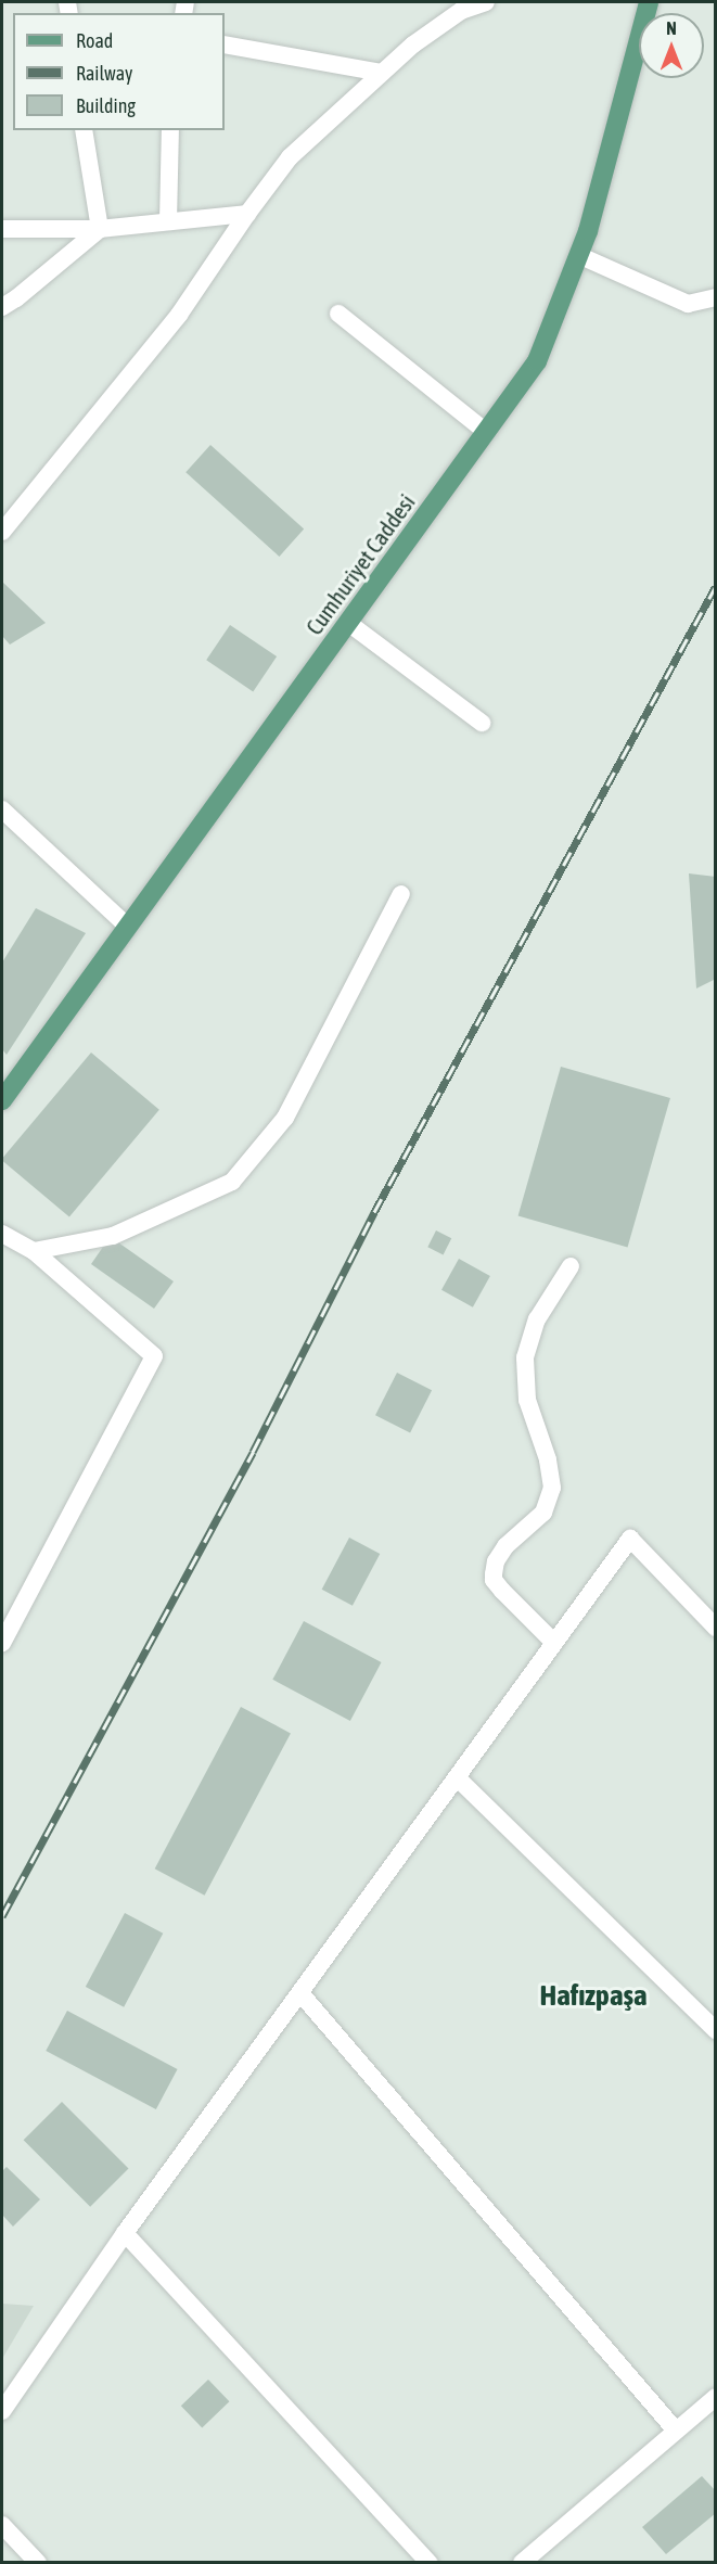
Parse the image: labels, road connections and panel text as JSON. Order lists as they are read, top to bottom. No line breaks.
{"streets":{"main road":["Cumhuriyet Caddesi"]},"districts":["Hafızpaşa"],"legend":["Road","Railway","Building"],"north":"top"}
